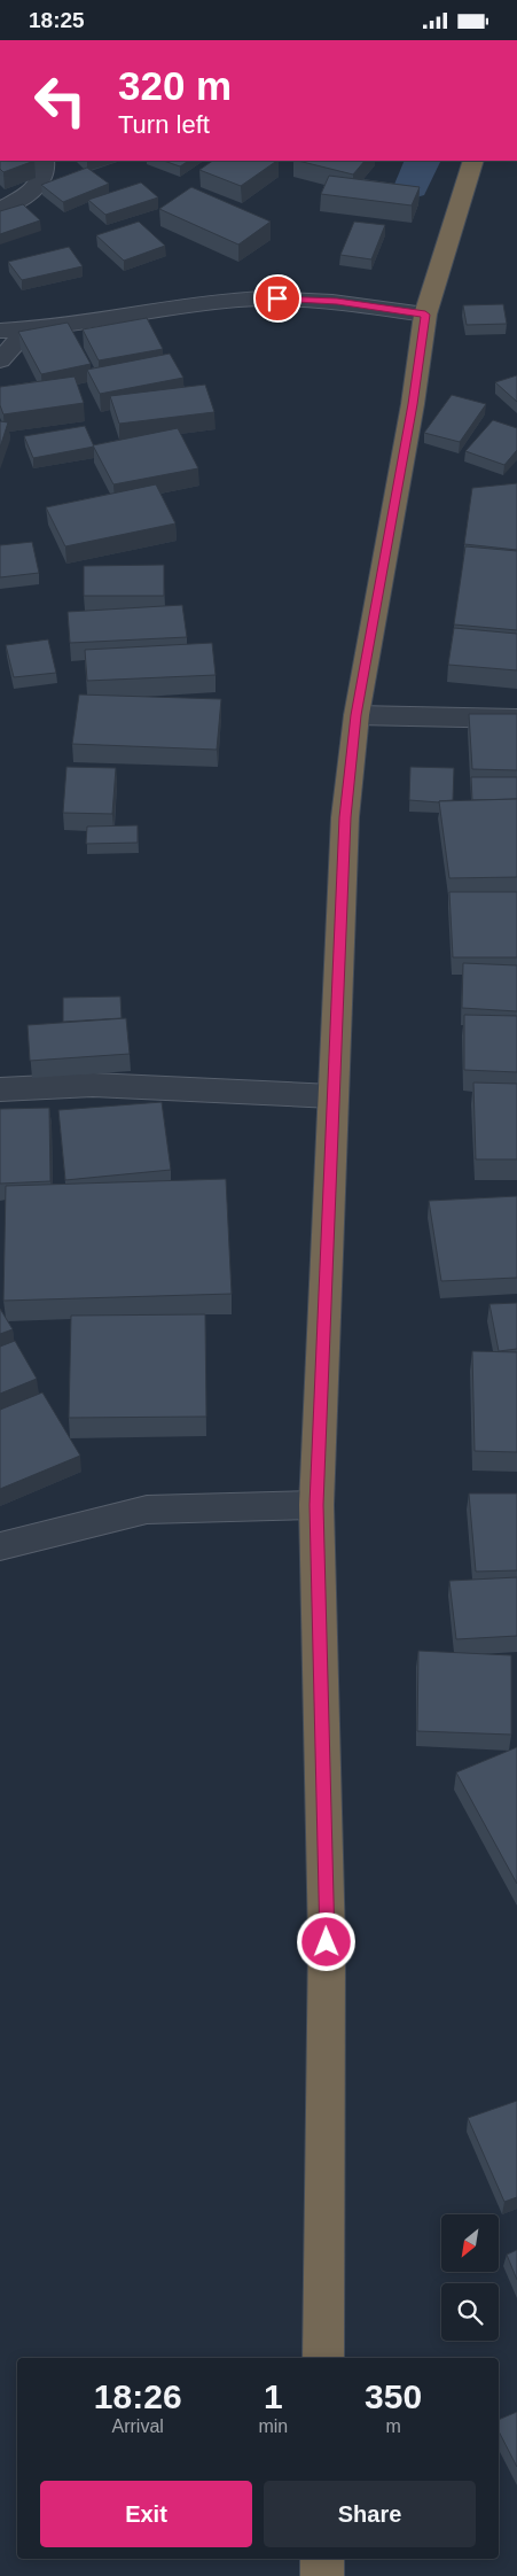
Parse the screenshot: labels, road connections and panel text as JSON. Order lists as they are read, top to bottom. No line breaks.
{"north":"bottom left","page":{"status":"18:25","turn":["320 m","Turn left"],"eta":["18:26","Arrival","1","min","350","m"],"buttons":["Exit","Share"]}}
